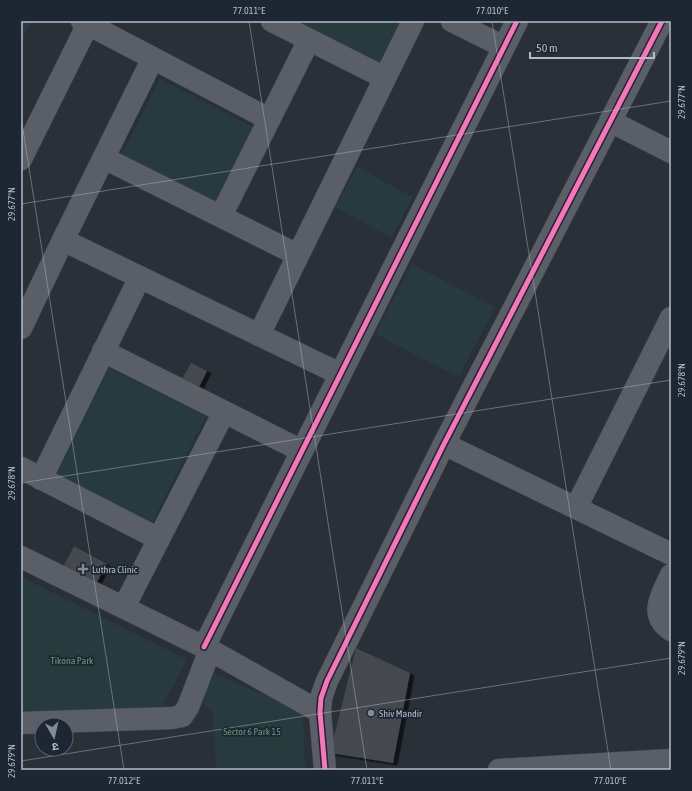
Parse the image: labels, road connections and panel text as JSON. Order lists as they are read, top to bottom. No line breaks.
{"parks":["Tikona Park","Sector 6 Park 15"],"places":{"health":["Luthra Clinic"],"other":["Shiv Mandir"]},"scale_bar":"50 m","north":"bottom","coordinates":["77.011°E","77.010°E","29.677°N","29.678°N","29.679°N","77.012°E"]}
